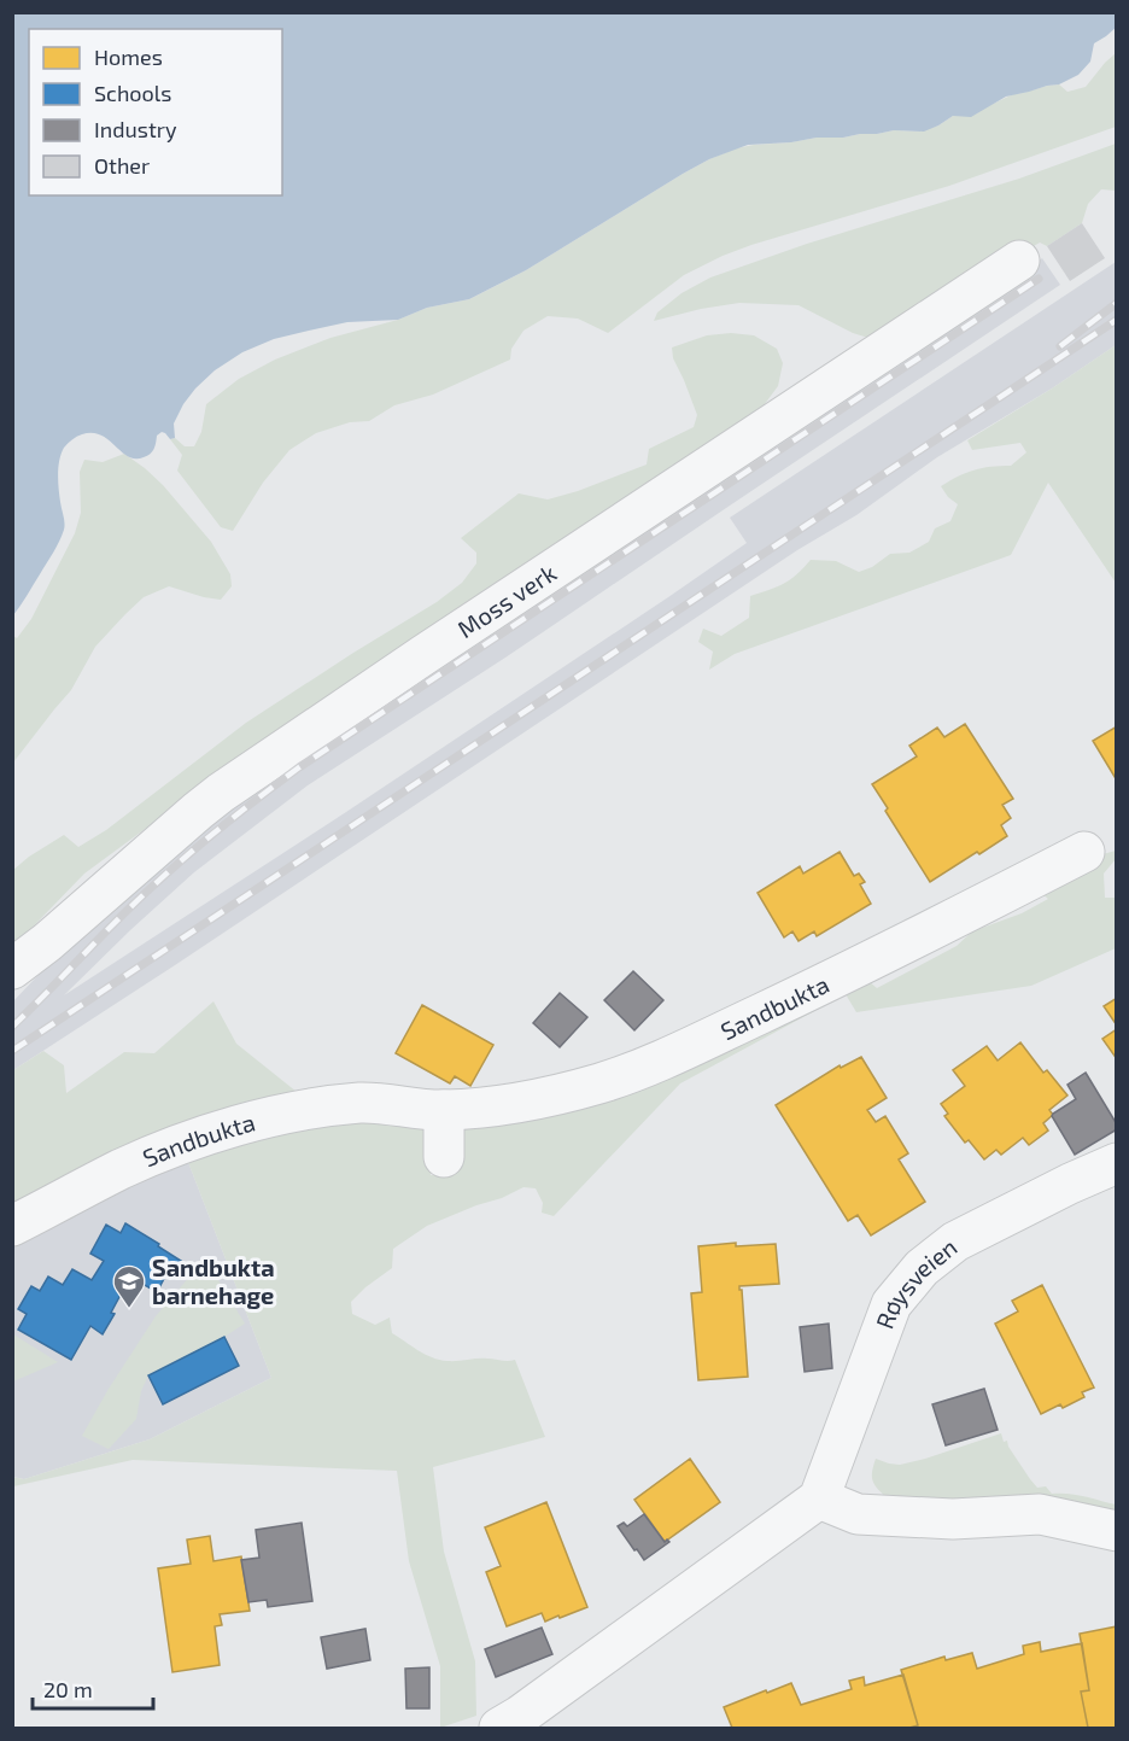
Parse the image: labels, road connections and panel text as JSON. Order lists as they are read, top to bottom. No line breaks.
{"streets":{"street":["Moss verk","Sandbukta","Røysveien"]},"places":{"school or university":["Sandbukta barnehage"]},"legend":["Homes","Schools","Industry","Other"],"scale_bar":"20 m"}
